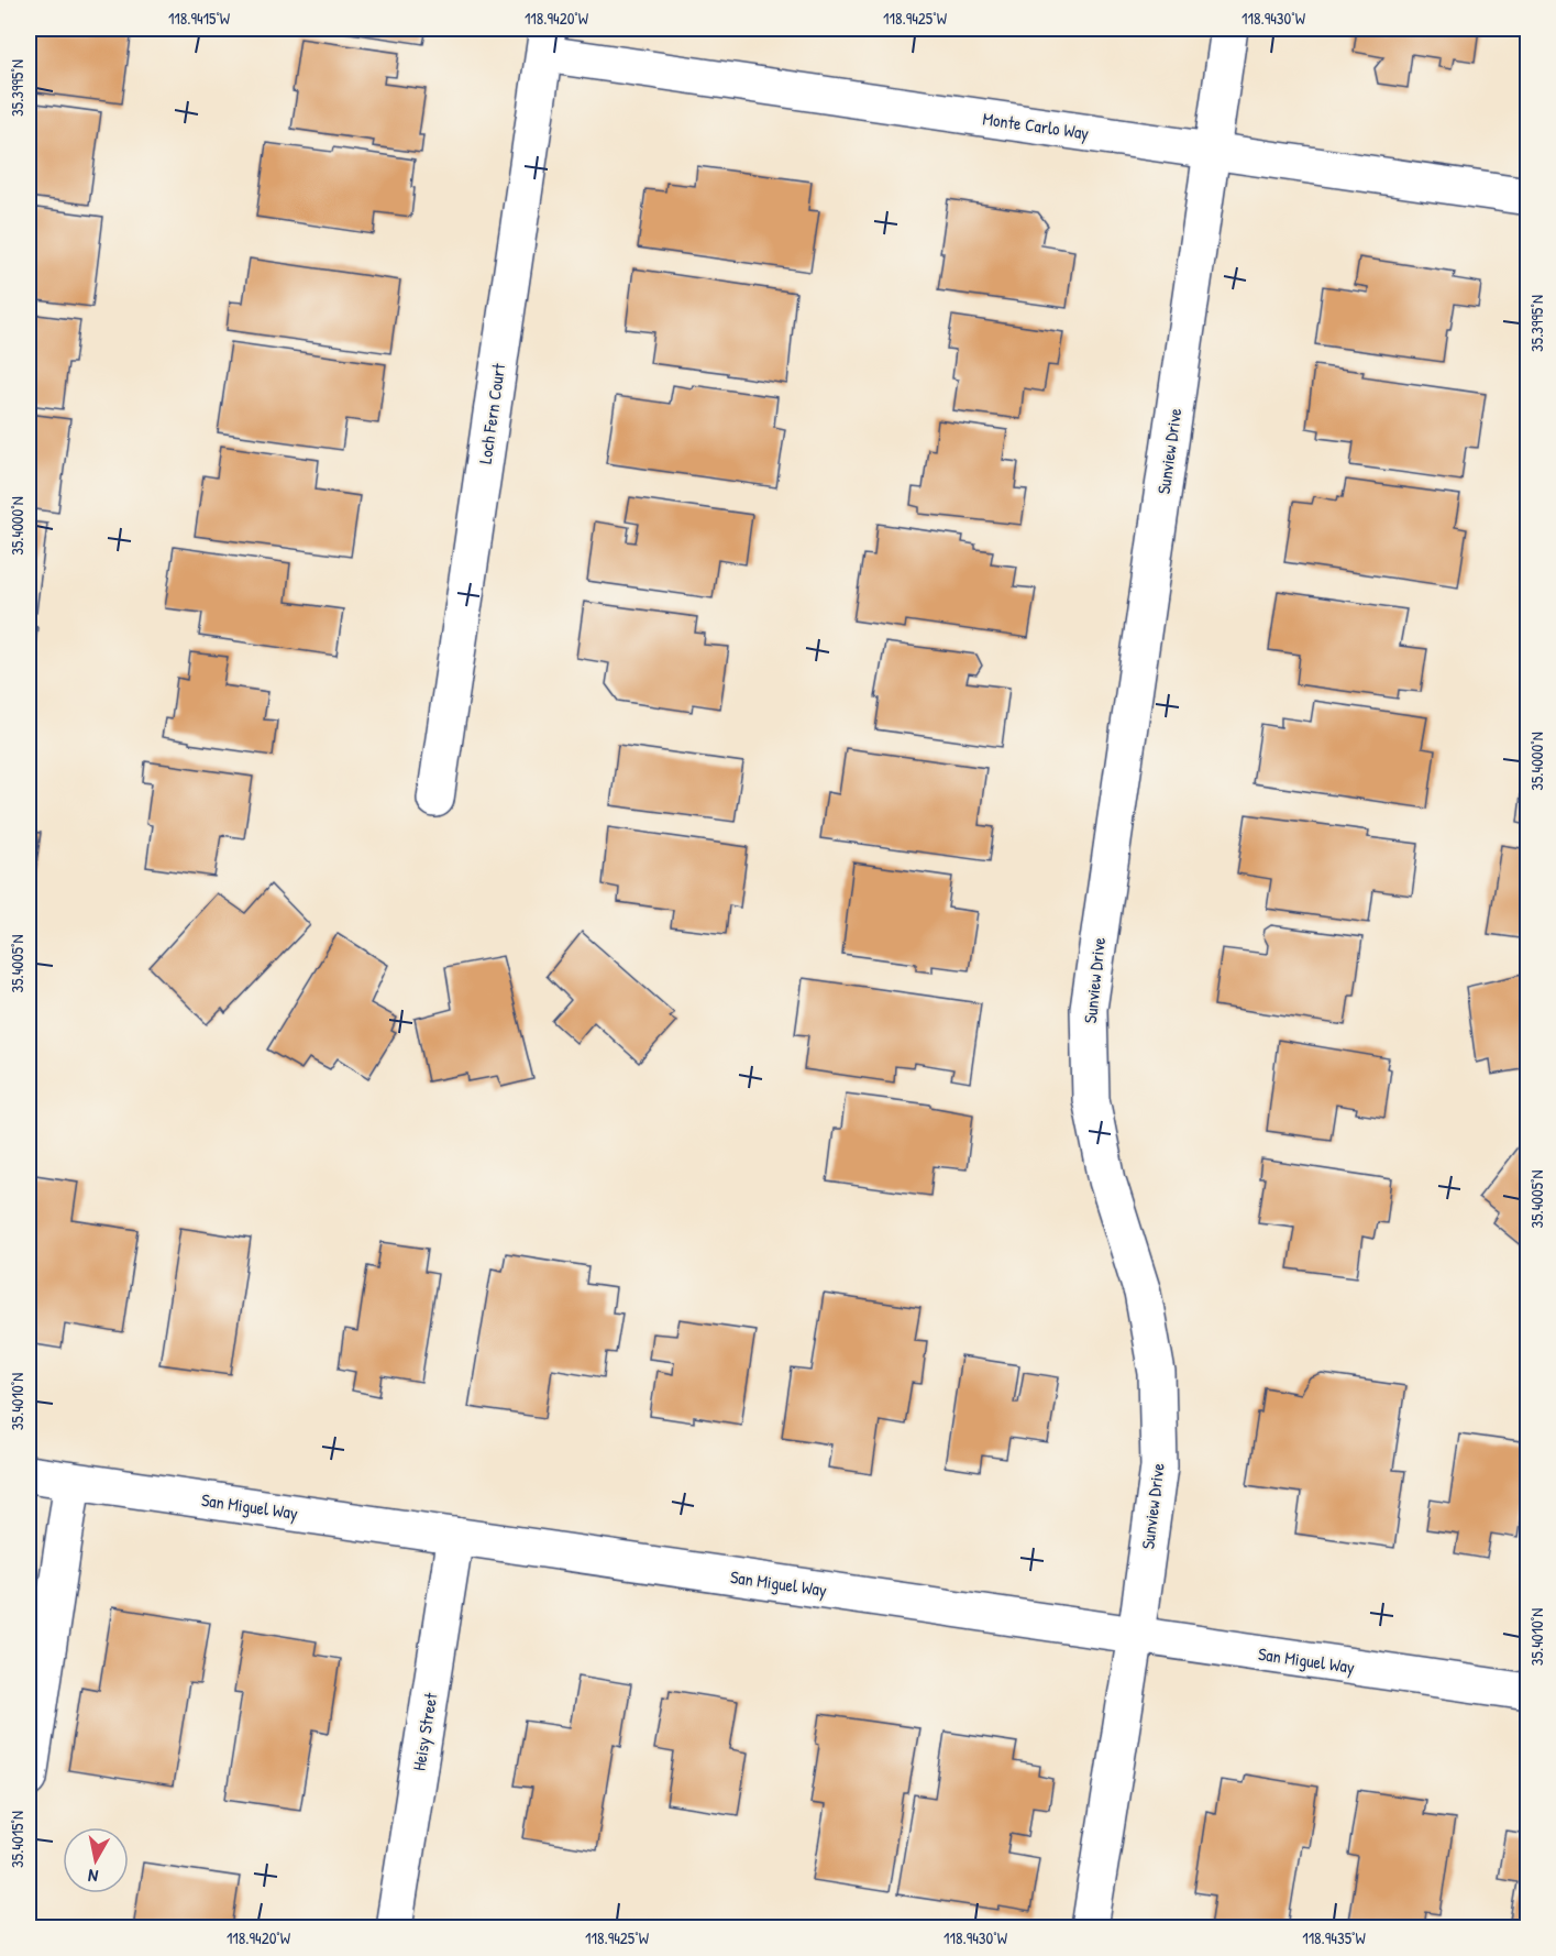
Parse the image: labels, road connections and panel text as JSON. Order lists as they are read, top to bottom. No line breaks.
{"streets":{"street":["Monte Carlo Way","Loch Fern Court","Sunview Drive","San Miguel Way","Heisy Street"]},"crossings":[["Monte Carlo Way","Loch Fern Court"],["Monte Carlo Way","Sunview Drive"],["Sunview Drive","San Miguel Way"],["San Miguel Way","Heisy Street"]],"north":"bottom","coordinates":["118.9415°W","118.9420°W","118.9425°W","118.9430°W","35.3995°N","35.4000°N","35.4005°N","35.4010°N","35.4015°N","118.9435°W"]}
